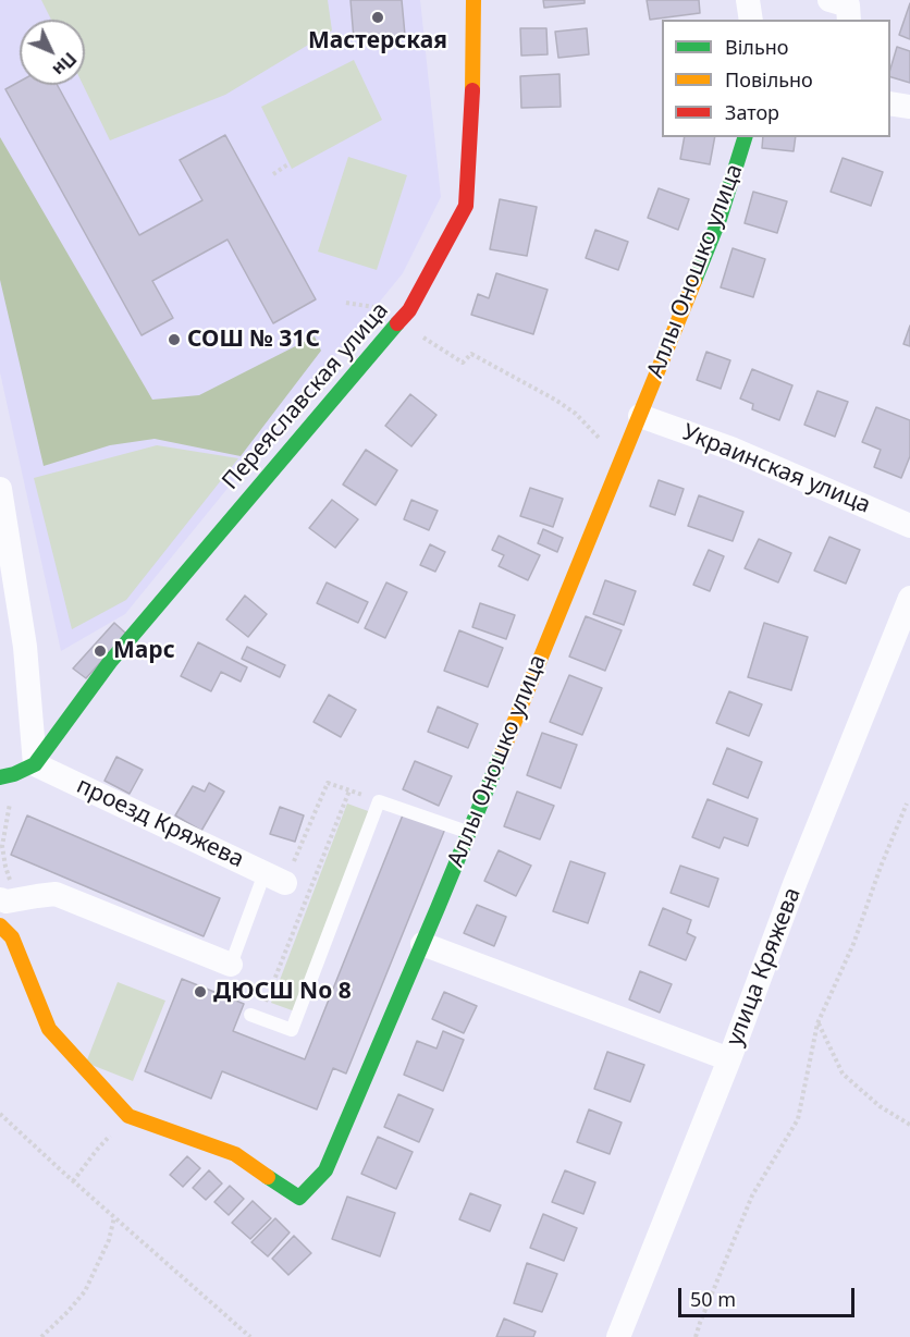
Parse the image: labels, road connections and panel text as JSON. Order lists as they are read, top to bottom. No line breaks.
{"streets":{"street":["Аллы Оношко улица","Переяславская улица","Украинская улица","проезд Кряжева","улица Кряжева"]},"crossings":[["Аллы Оношко улица","Украинская улица"],["Переяславская улица","проезд Кряжева"]],"places":["Мастерская","СОШ № 31С","Марс","ДЮСШ No 8"],"legend":["Вільно","Повільно","Затор"],"scale_bar":"50 m","north":"bottom right"}
